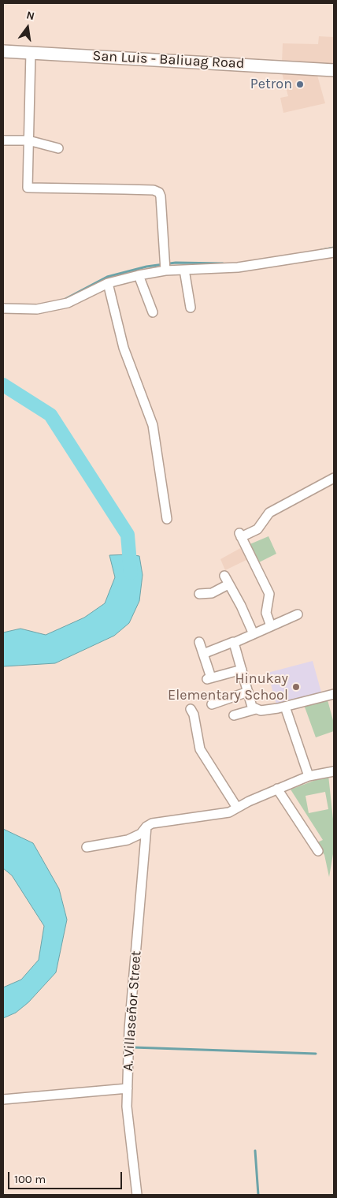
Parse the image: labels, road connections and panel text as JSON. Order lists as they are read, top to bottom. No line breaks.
{"streets":{"main road":["San Luis - Baliuag Road"],"street":["A. Villaseñor Street"]},"places":["Petron","Hinukay Elementary School"],"scale_bar":"100 m","north":"top"}
